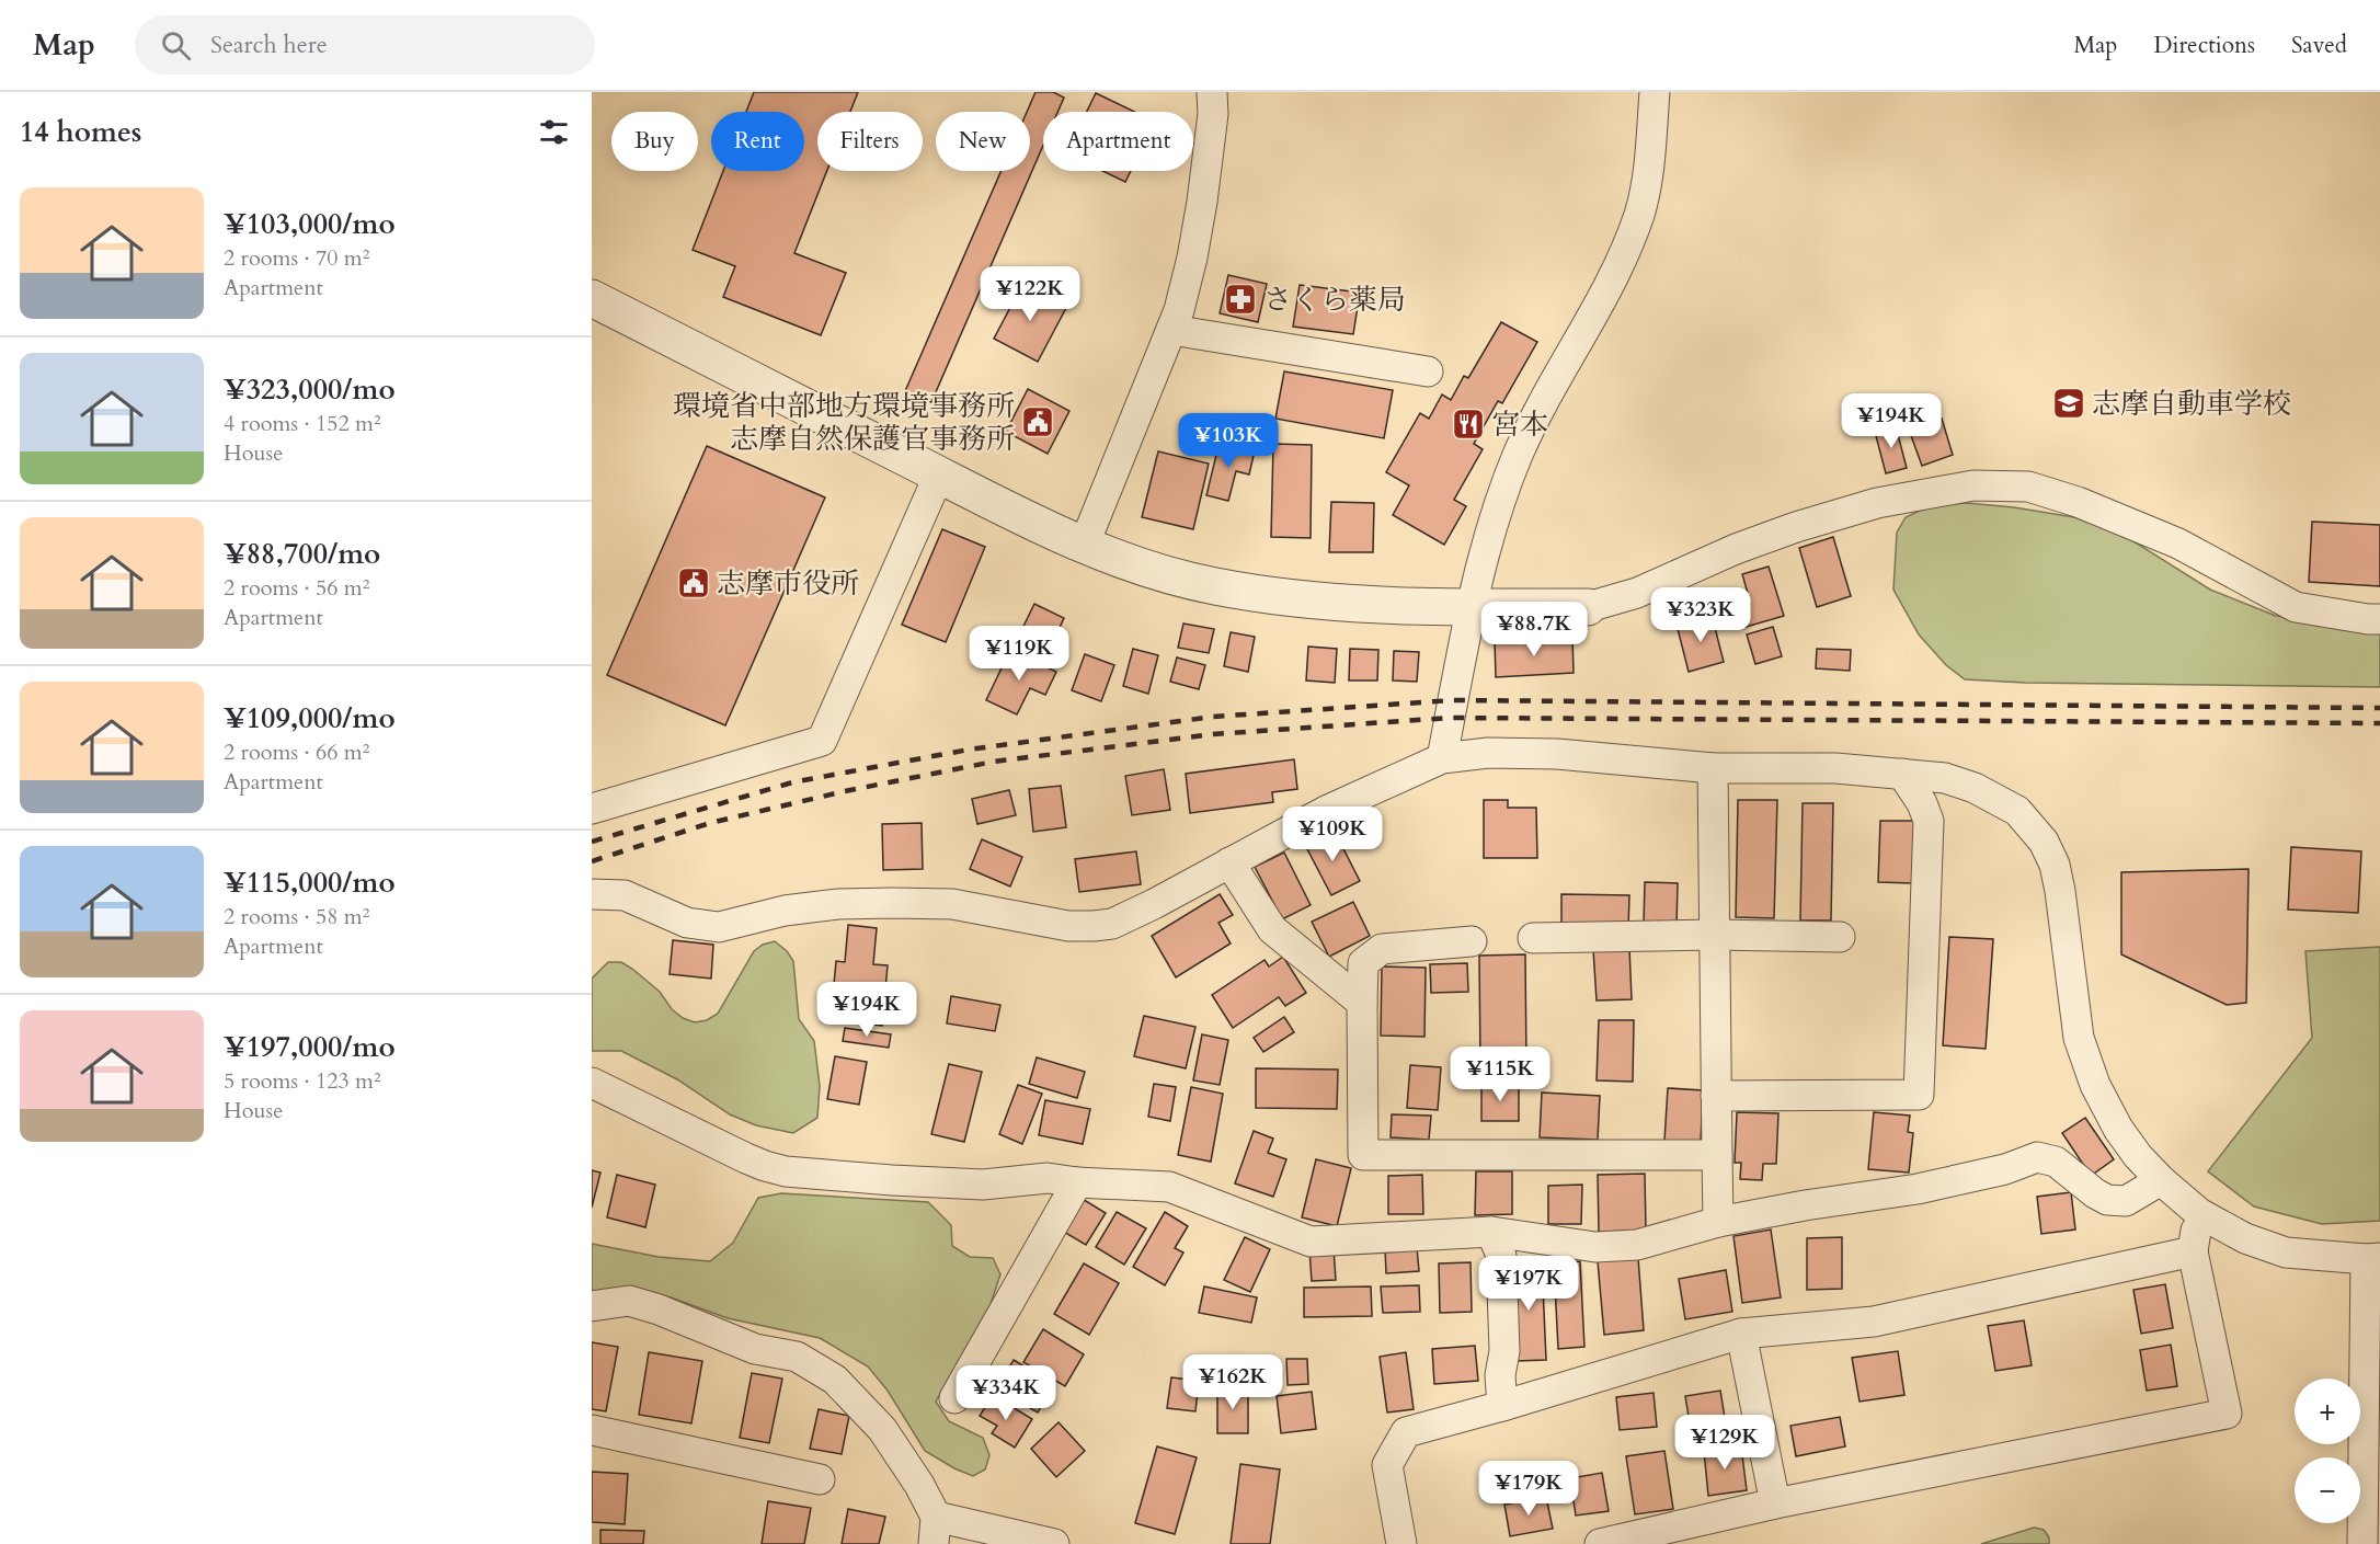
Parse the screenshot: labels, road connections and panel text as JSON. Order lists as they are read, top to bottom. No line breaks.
{"places":{"pharmacy":["さくら薬局"],"school or university":["志摩自動車学校"],"public building":["環境省中部地方環境事務所 志摩自然保護官事務所","志摩市役所"],"restaurant":["宮本"]},"page":{"header":"Map","search":"Search here","nav":["Map","Directions","Saved"],"heading":"14 homes","chip":["Buy","Rent","Filters","New","Apartment"],"list":[{"name":"¥103,000/mo","note":"2 rooms · 70 m² · Apartment"},{"name":"¥323,000/mo","note":"4 rooms · 152 m² · House"},{"name":"¥88,700/mo","note":"2 rooms · 56 m² · Apartment"},{"name":"¥109,000/mo","note":"2 rooms · 66 m² · Apartment"},{"name":"¥115,000/mo","note":"2 rooms · 58 m² · Apartment"},{"name":"¥197,000/mo","note":"5 rooms · 123 m² · House"}],"price":["¥122K","¥194K","¥103K","¥323K","¥88.7K","¥119K","¥109K","¥194K","¥115K","¥197K","¥162K","¥334K","¥129K","¥179K"],"map_buttons":["+","−"]}}
